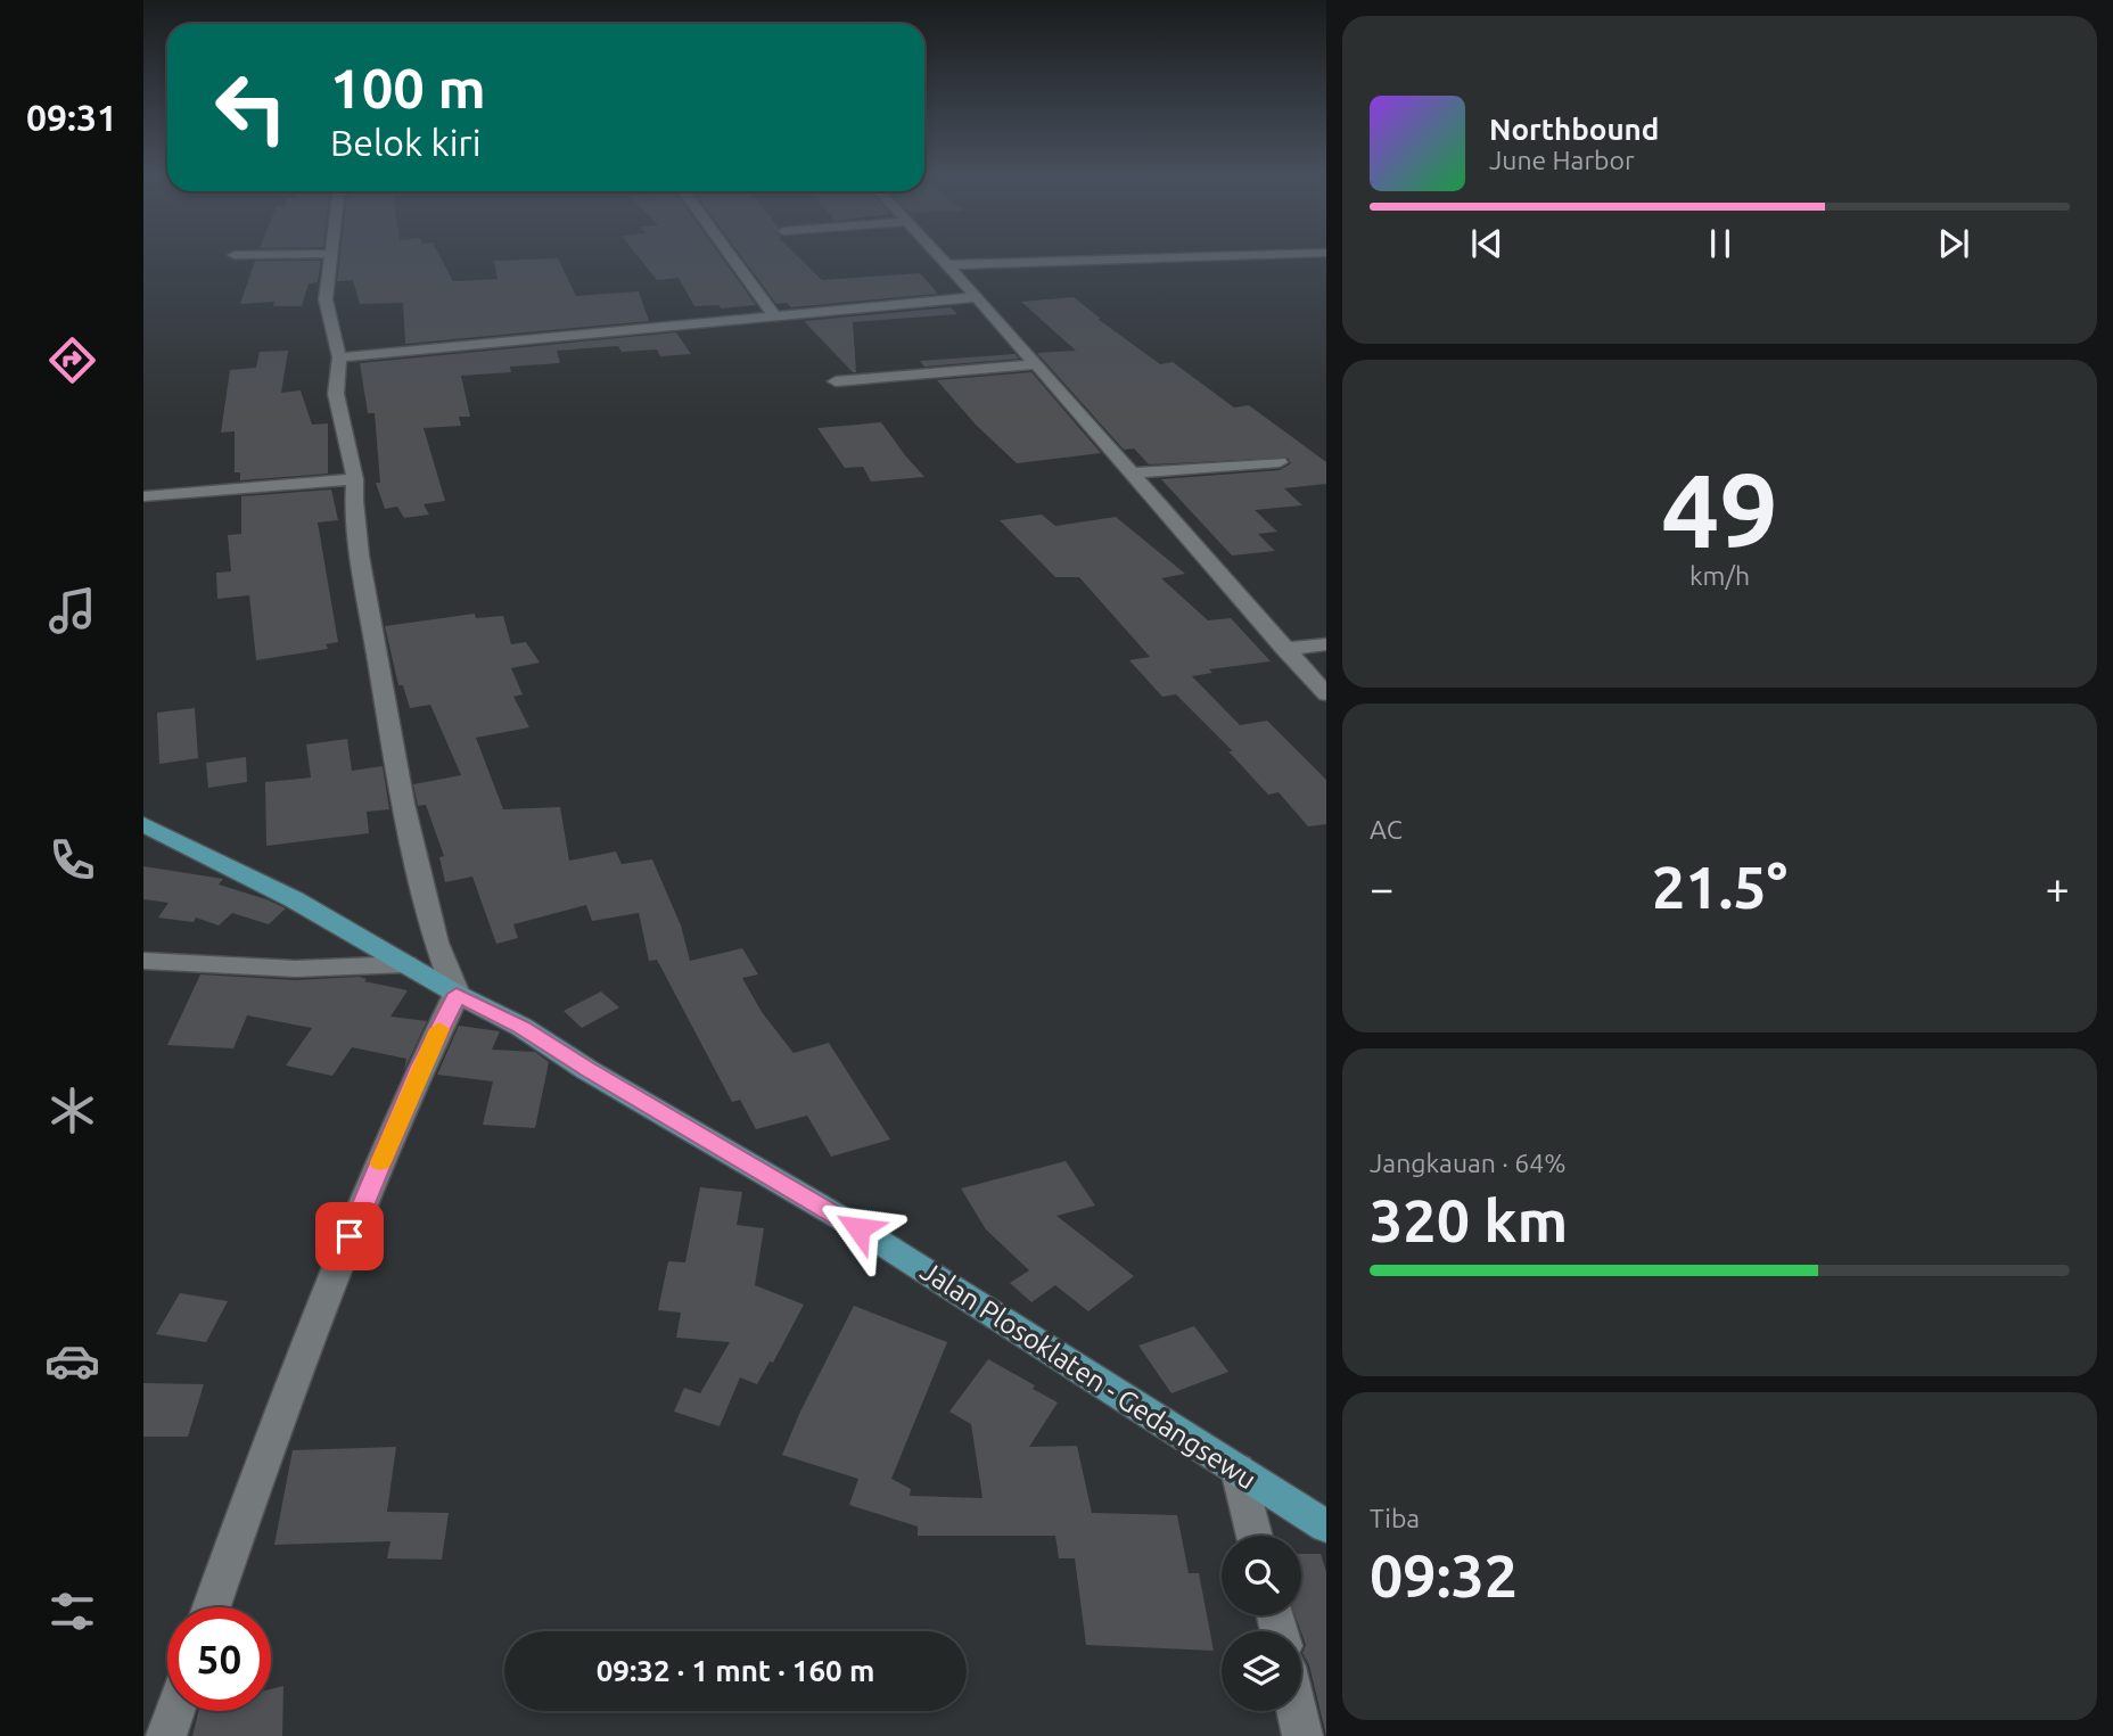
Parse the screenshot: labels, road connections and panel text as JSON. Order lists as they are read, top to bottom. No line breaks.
{"streets":{"main road":["Jalan Plosoklaten - Gedangsewu"]},"page":{"tabs":"09:31","turn":["100 m","Belok kiri"],"song":["Northbound","June Harbor"],"tile":[["49","km/h"],"AC",["Jangkauan · 64%","320 km"],["Tiba","09:32"]],"heat":["−","21.5°","+"],"limit":"50","trip":"09:32 · 1 mnt · 160 m"}}
